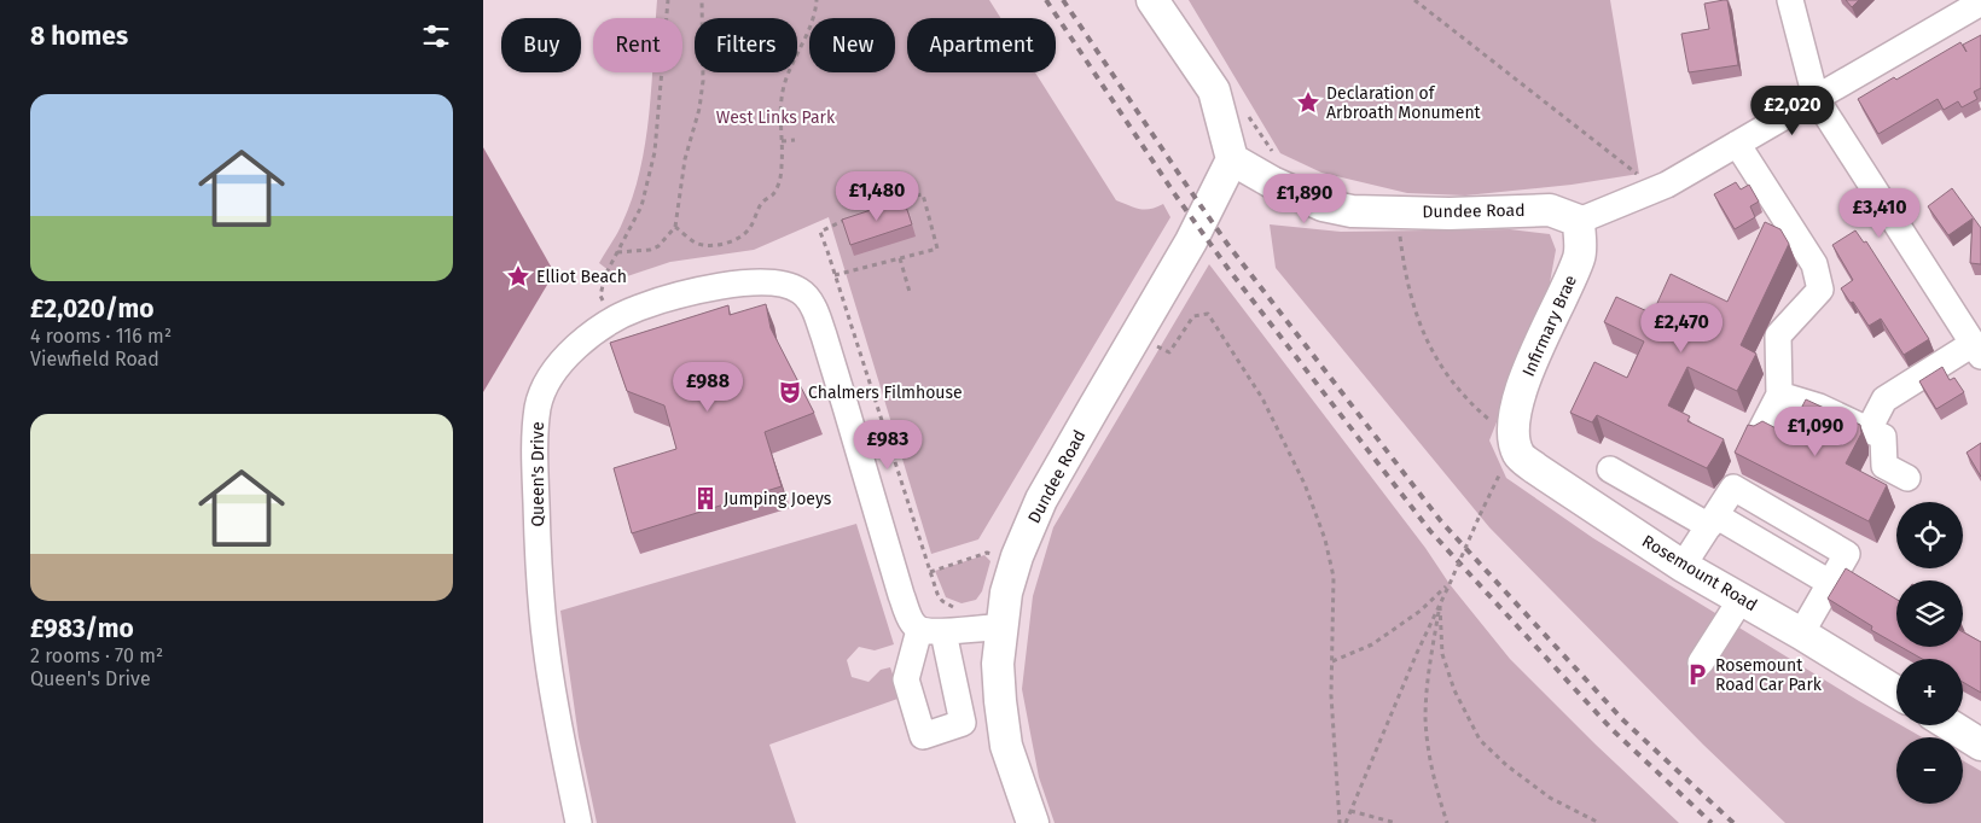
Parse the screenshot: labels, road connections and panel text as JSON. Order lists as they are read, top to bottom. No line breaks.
{"streets":{"main road":["Dundee Road","Infirmary Brae","Rosemount Road"],"street":["Queen's Drive"]},"crossings":[["Dundee Road","Infirmary Brae"],["Dundee Road","Queen's Drive"],["Infirmary Brae","Rosemount Road"]],"parks":["West Links Park"],"places":{"place":["Declaration of Arbroath Monument","Elliot Beach"],"theatre":["Chalmers Filmhouse"],"building":["Jumping Joeys"],"parking":["Rosemount Road Car Park"]},"page":{"heading":"8 homes","chip":["Buy","Rent","Filters","New","Apartment"],"list":[{"name":"£2,020/mo","note":"4 rooms · 116 m² · Viewfield Road"},{"name":"£983/mo","note":"2 rooms · 70 m² · Queen's Drive"}],"price":["£2,020","£1,480","£1,890","£3,410","£2,470","£988","£1,090","£983"],"map_buttons":["+","−"]}}
